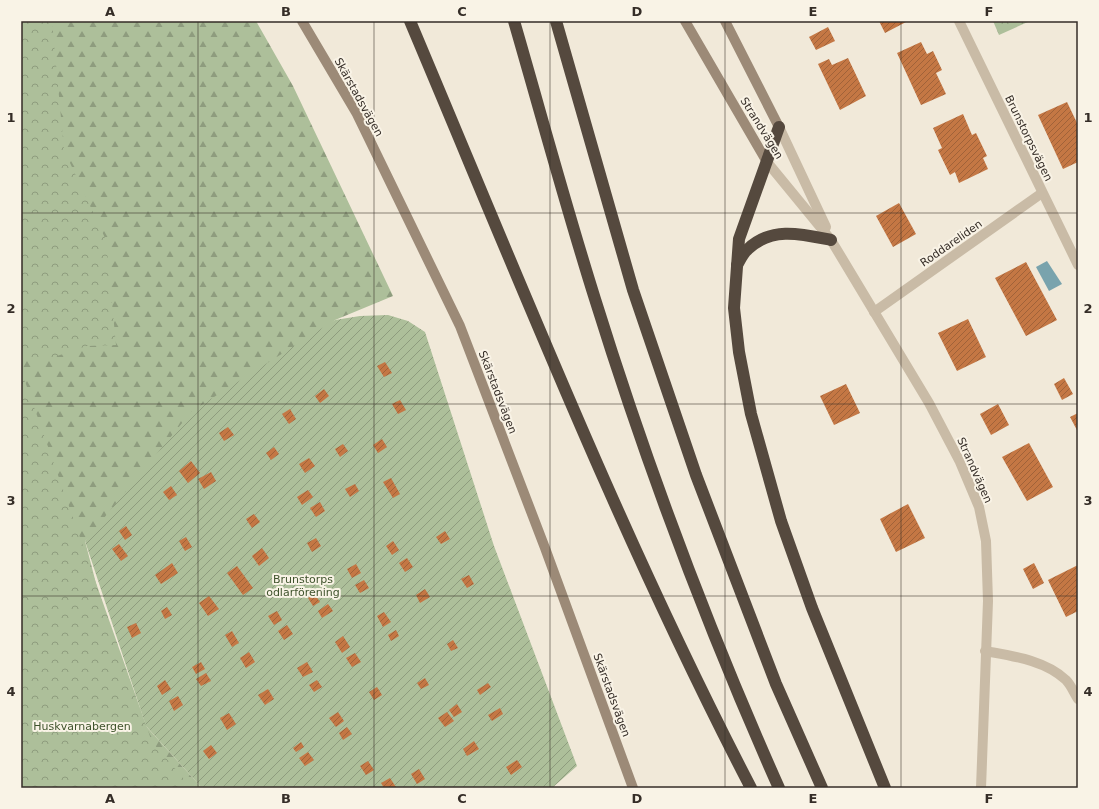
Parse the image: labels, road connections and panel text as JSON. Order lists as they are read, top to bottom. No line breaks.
{"streets":{"main road":["Skärstadsvägen","Strandvägen"],"street":["Brunstorpsvägen","Roddareliden"]},"crossings":[["Strandvägen","Roddareliden"],["Brunstorpsvägen","Roddareliden"]],"parks":["Brunstorps odlarförening","Huskvarnabergen"],"grid":{"columns":["A","B","C","D","E","F"],"rows":["1","2","3","4"]}}
